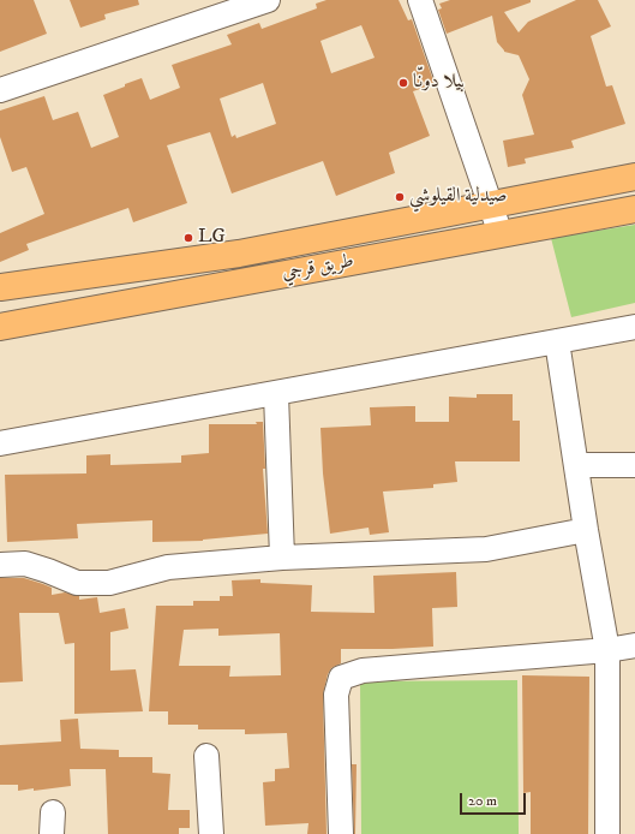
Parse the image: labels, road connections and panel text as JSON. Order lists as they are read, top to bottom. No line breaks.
{"streets":{"highway":["طريق قرجي"]},"places":["بيلا دونّا","صيدلية القيلوشي","LG"],"scale_bar":"20 m"}
